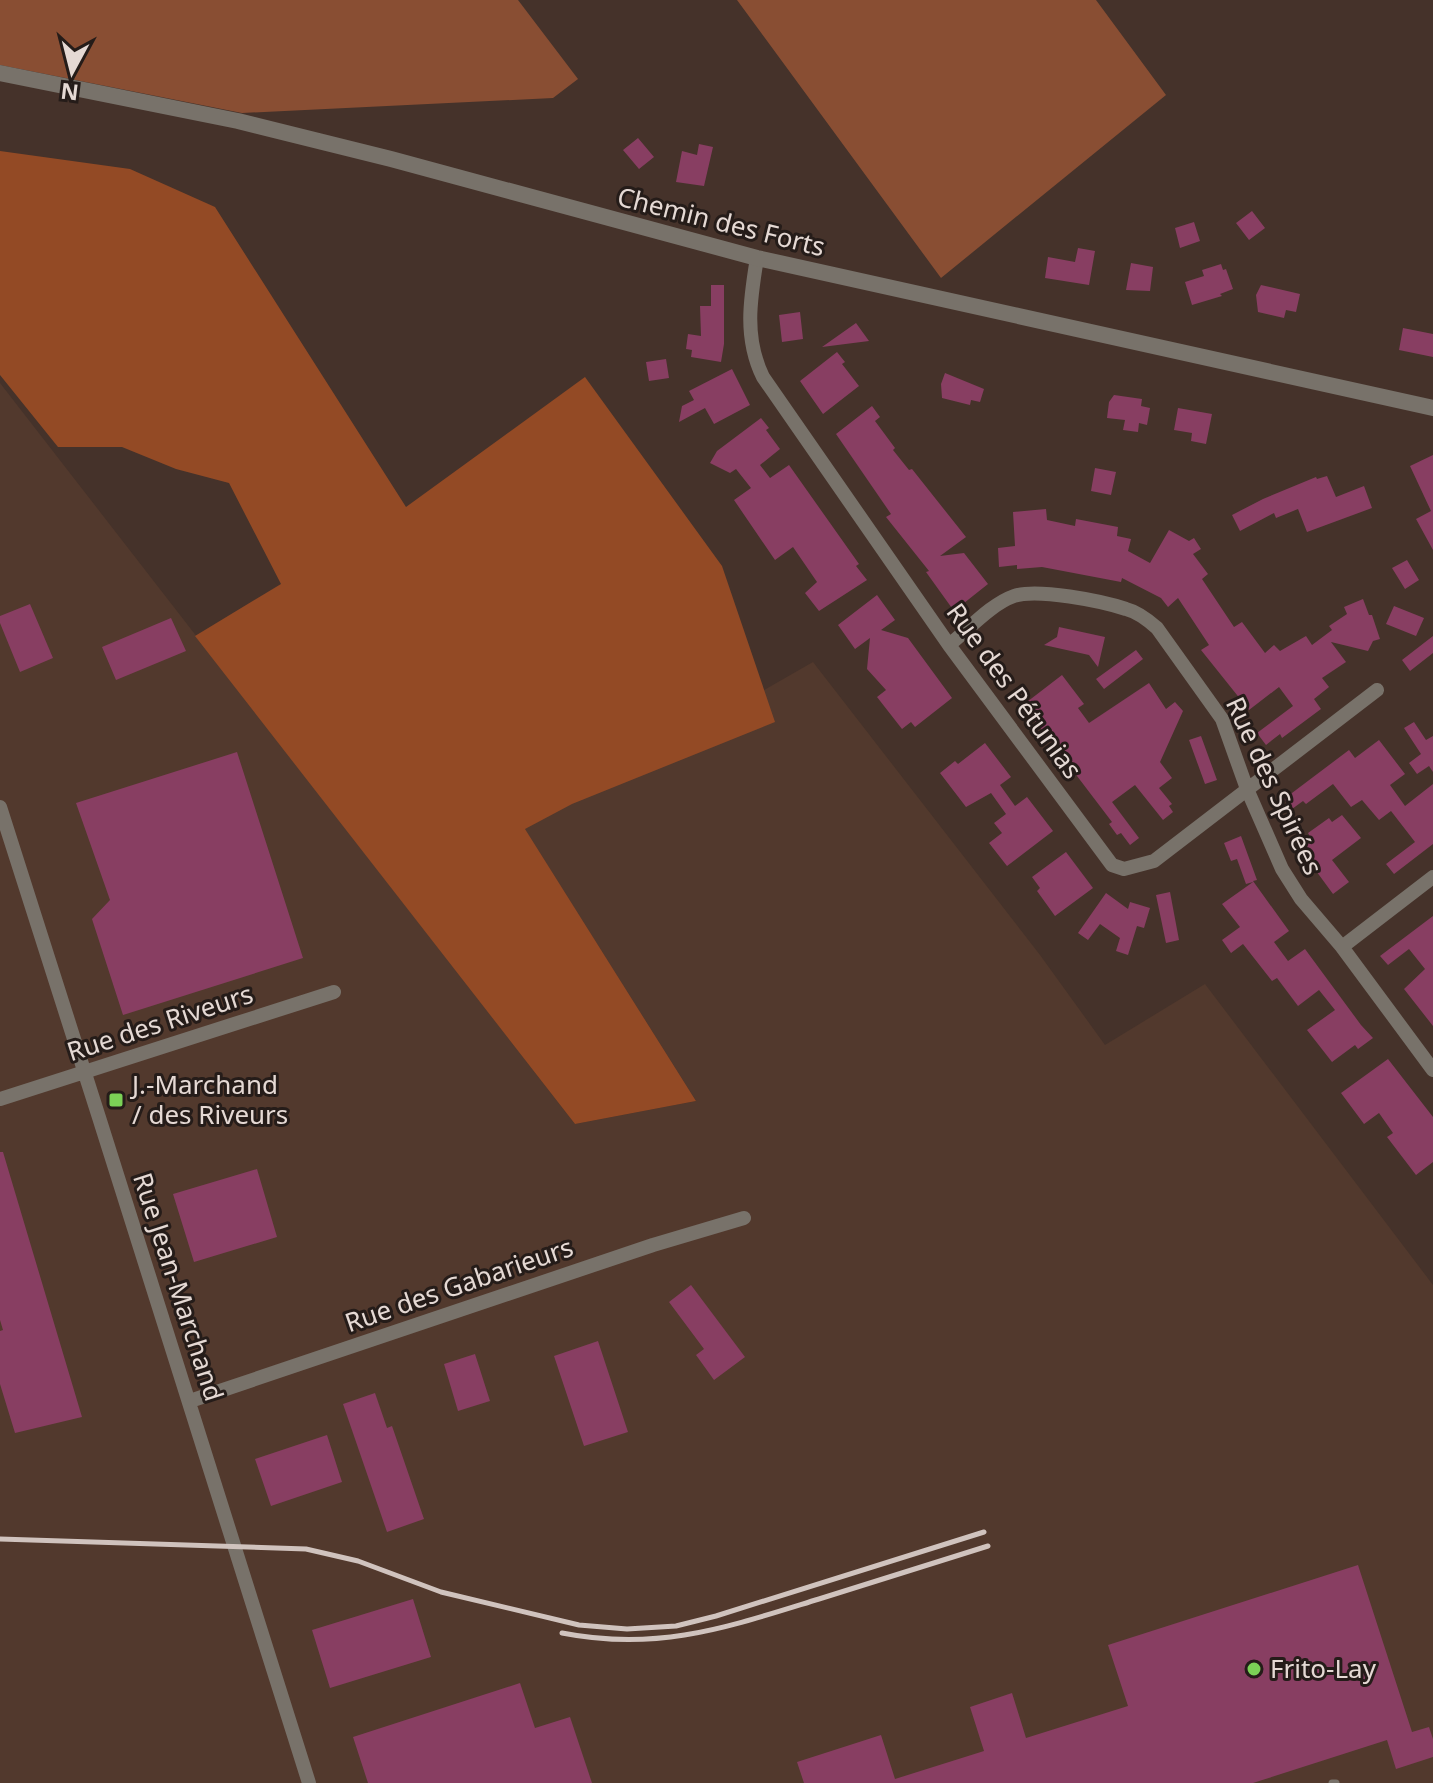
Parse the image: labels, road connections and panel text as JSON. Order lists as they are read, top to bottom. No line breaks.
{"streets":{"street":["Chemin des Forts","Rue des Pétunias","Rue des Spirées","Rue des Riveurs","Rue des Gabarieurs","Rue Jean-Marchand"]},"crossings":[["Chemin des Forts","Rue des Pétunias"],["Rue des Pétunias","Rue des Spirées"],["Rue des Riveurs","Rue Jean-Marchand"],["Rue des Gabarieurs","Rue Jean-Marchand"]],"places":{"transit":["J.-Marchand / des Riveurs"],"other":["Frito-Lay"]},"north":"bottom"}
